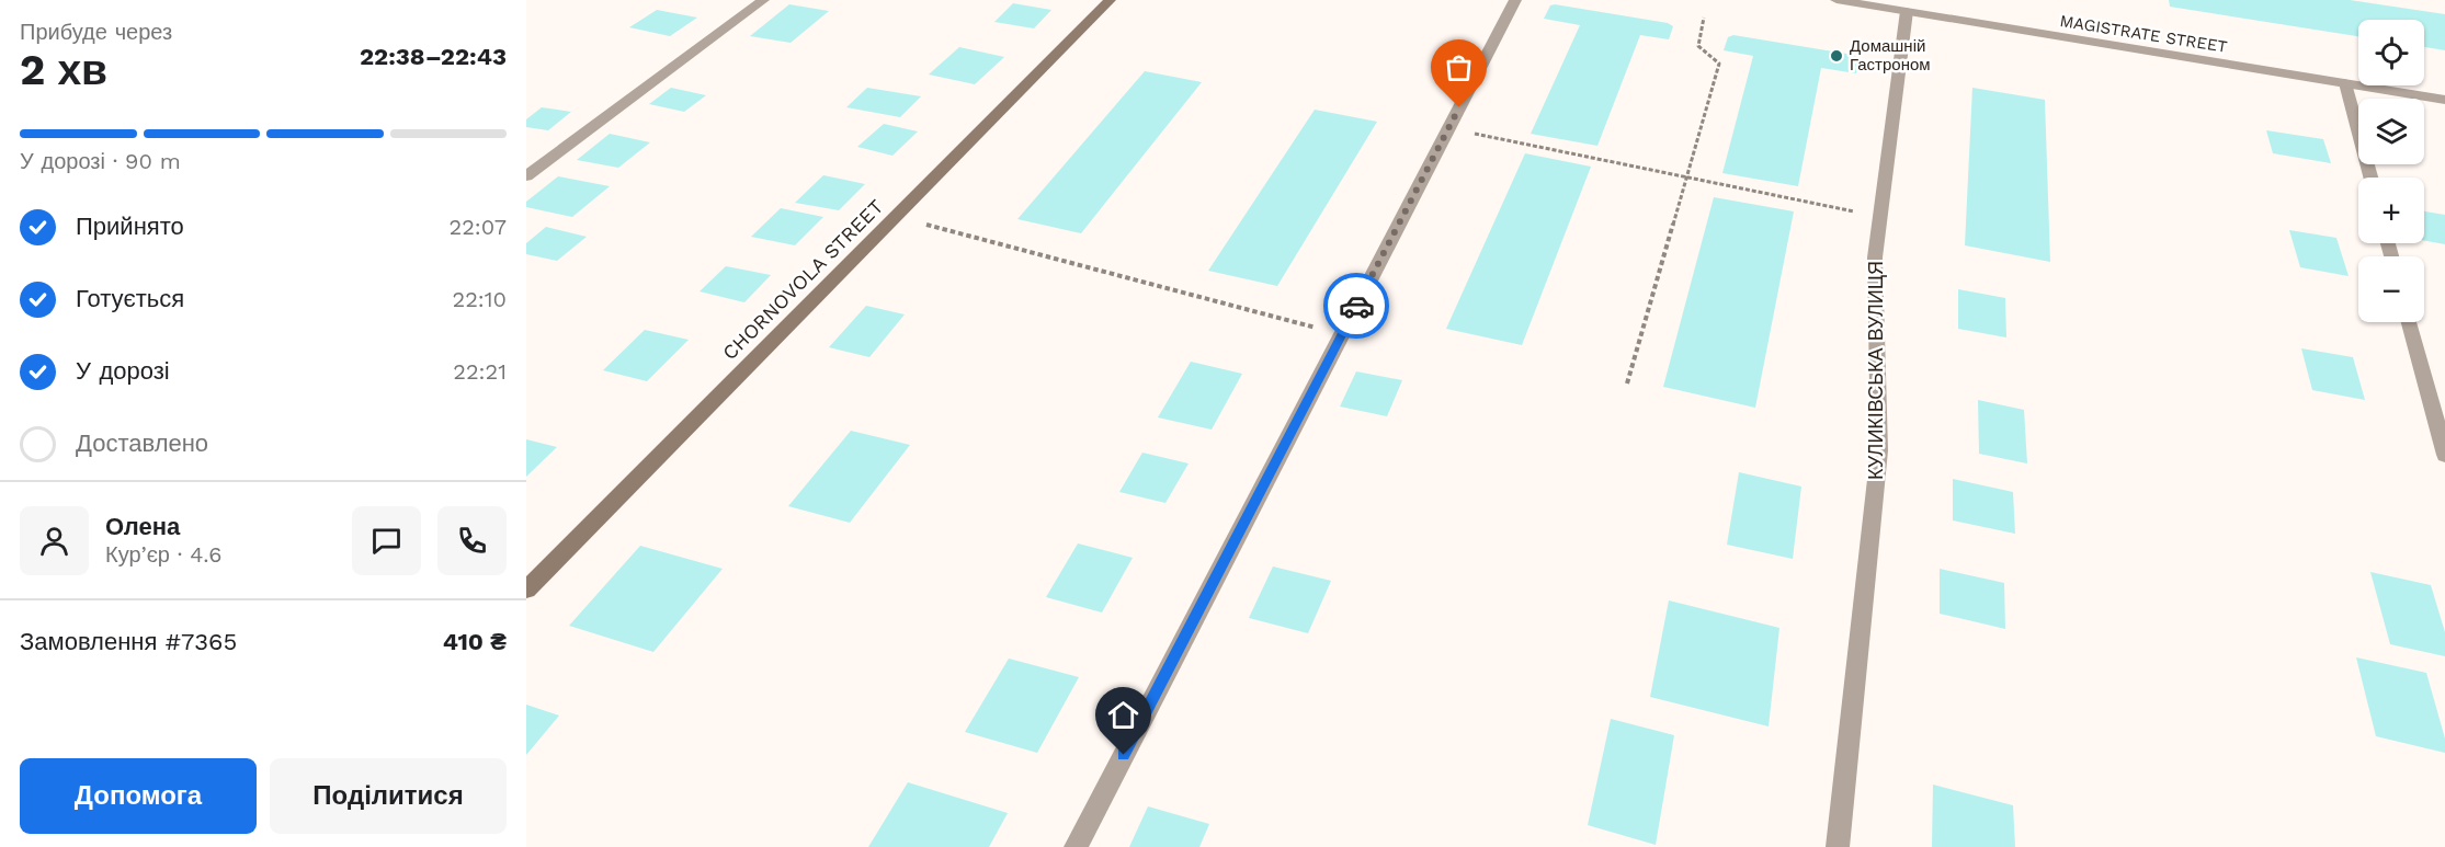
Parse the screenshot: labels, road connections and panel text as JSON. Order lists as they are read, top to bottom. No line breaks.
{"streets":{"main road":["CHORNOVOLA STREET"],"street":["MAGISTRATE STREET","КУЛИКІВСЬКА ВУЛИЦЯ"]},"crossings":[["MAGISTRATE STREET","КУЛИКІВСЬКА ВУЛИЦЯ"]],"places":["Домашній Гастроном"],"page":{"heading":["2 хв","Прибуде через","22:38–22:43"],"panel":["Олена","Кур’єр · 4.6","Замовлення #7365","410 ₴"],"map_buttons":["+","−"],"bar":"У дорозі · 90 m","list":[["Прийнято","22:07"],["Готується","22:10"],["У дорозі","22:21"],"Доставлено"],"buttons":["Допомога","Поділитися"]}}
